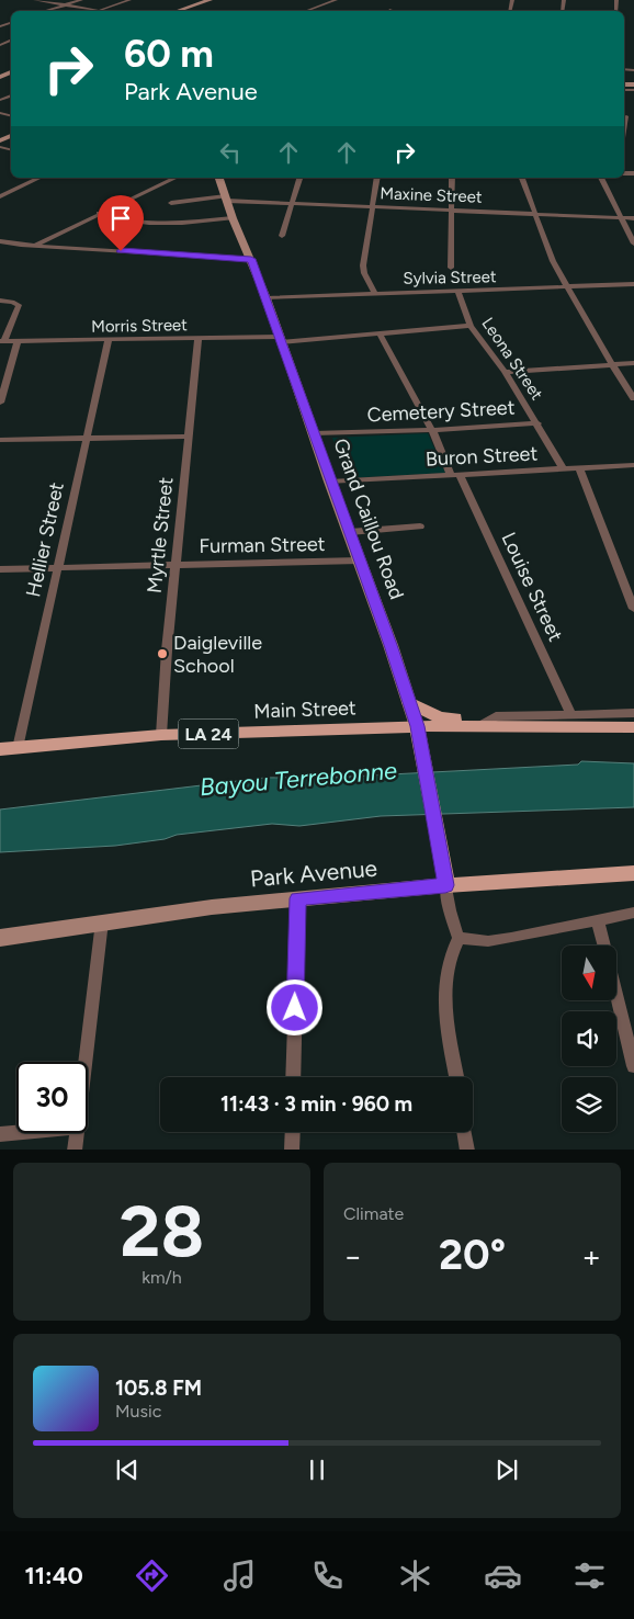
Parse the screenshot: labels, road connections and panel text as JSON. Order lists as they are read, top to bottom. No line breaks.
{"streets":{"main road":["Grand Caillou Road","Main Street","LA 24","Park Avenue"],"street":["Maxine Street","Sylvia Street","Morris Street","Leona Street","Cemetery Street","Buron Street","Myrtle Street","Hellier Street","Furman Street","Louise Street"]},"crossings":[["Maxine Street","Grand Caillou Road"],["Sylvia Street","Leona Street"],["Sylvia Street","Grand Caillou Road"],["Morris Street","Leona Street"],["Morris Street","Grand Caillou Road"],["Morris Street","Myrtle Street"],["Morris Street","Hellier Street"],["Morris Street","Louise Street"],["Leona Street","Cemetery Street"],["Leona Street","Buron Street"],["Cemetery Street","Grand Caillou Road"],["Cemetery Street","Louise Street"],["Buron Street","Grand Caillou Road"],["Buron Street","Louise Street"],["Grand Caillou Road","Furman Street"],["Grand Caillou Road","Main Street"],["Grand Caillou Road","Park Avenue"],["Myrtle Street","Furman Street"],["Myrtle Street","Main Street"],["Hellier Street","Furman Street"],["Hellier Street","Main Street"],["Louise Street","Main Street"]],"water":["Bayou Terrebonne"],"places":["Daigleville School"],"north":"bottom","page":{"turn":["60 m","Park Avenue"],"limit":"30","trip":"11:43 · 3 min · 960 m","tile":[["28","km/h"],"Climate"],"heat":["−","20°","+"],"song":["105.8 FM","Music"],"tabs":"11:40"}}
